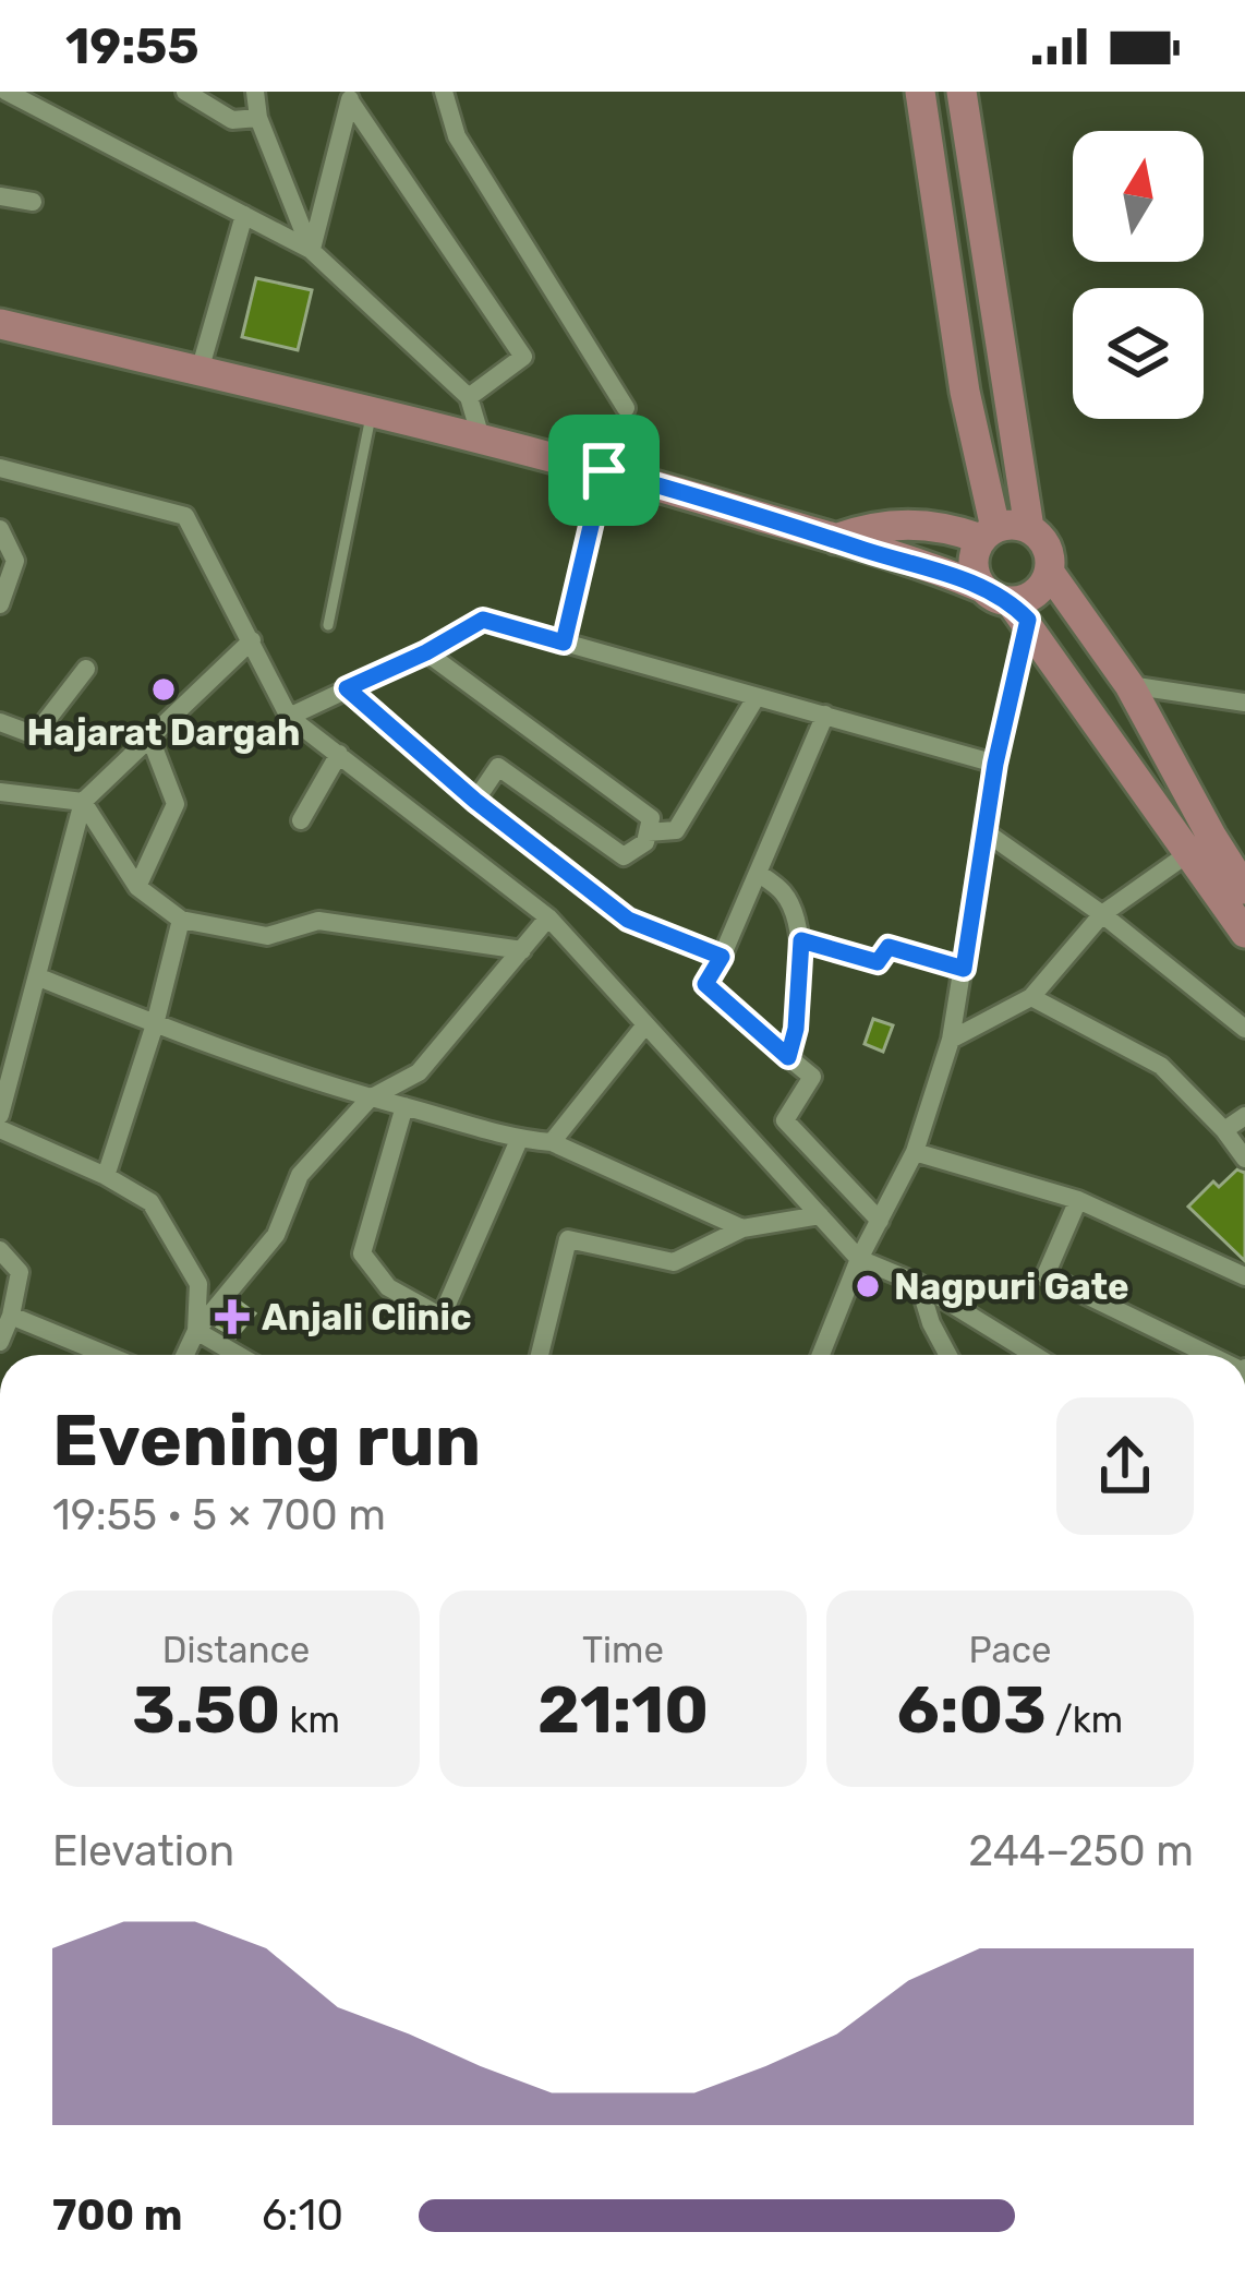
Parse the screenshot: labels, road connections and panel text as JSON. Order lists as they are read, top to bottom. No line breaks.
{"places":{"other":["Hajarat Dargah","Nagpuri Gate"],"health":["Anjali Clinic"]},"north":"top","page":{"status":"19:55","heading":["Evening run","19:55 · 5 × 700 m"],"stats":[["Distance","3.50 km"],["Time","21:10"],["Pace","6:03 /km"]],"chart":["Elevation","244–250 m"],"list":[{"name":"700 m","note":"6:10"}]}}
